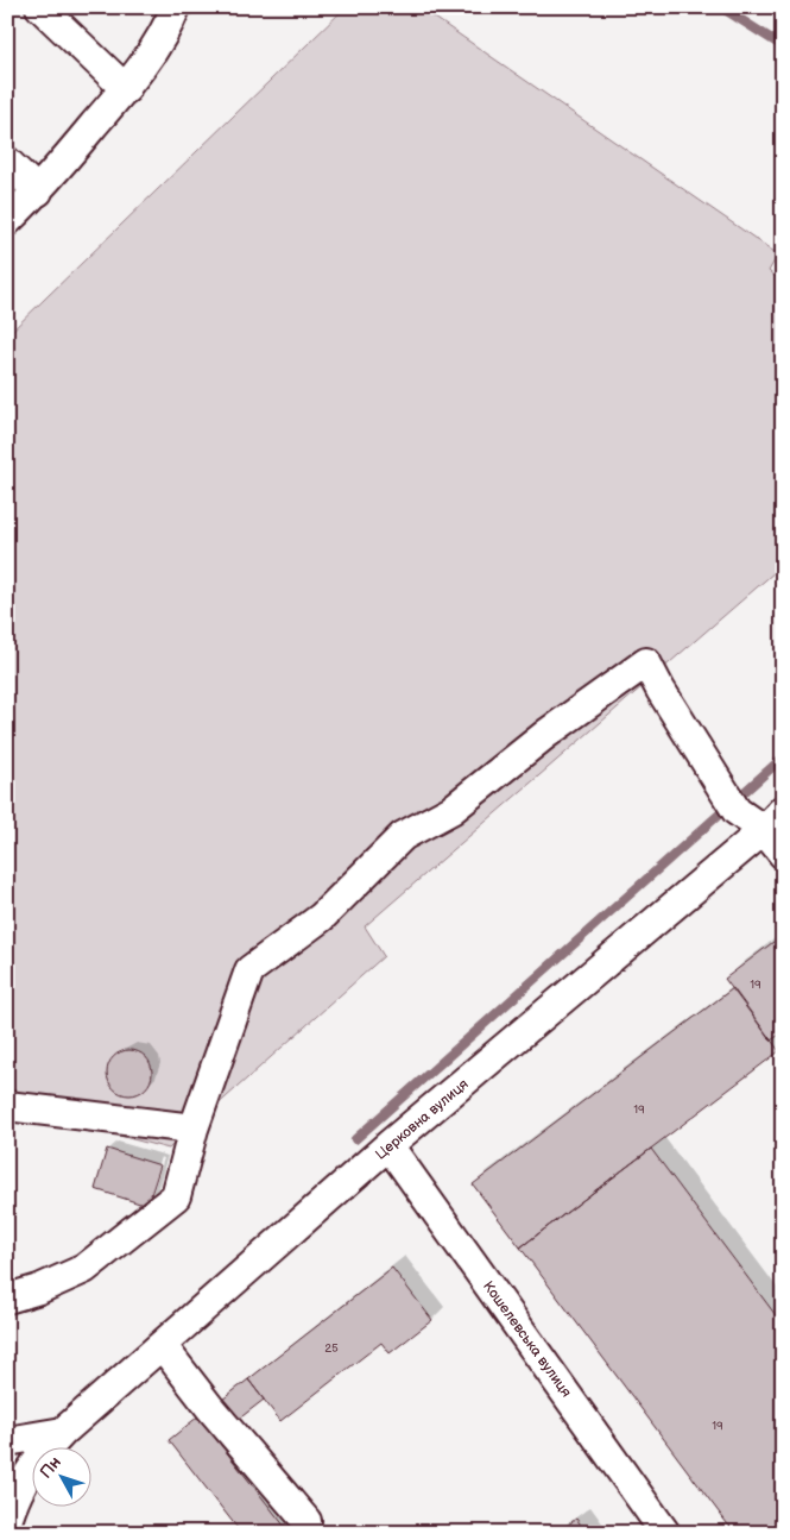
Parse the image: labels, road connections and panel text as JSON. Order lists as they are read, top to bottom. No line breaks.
{"streets":{"street":["Церковна вулиця","Кошелевська вулиця"]},"crossings":[["Церковна вулиця","Кошелевська вулиця"]],"house_numbers":["19","19","25","19"],"north":"top left"}
